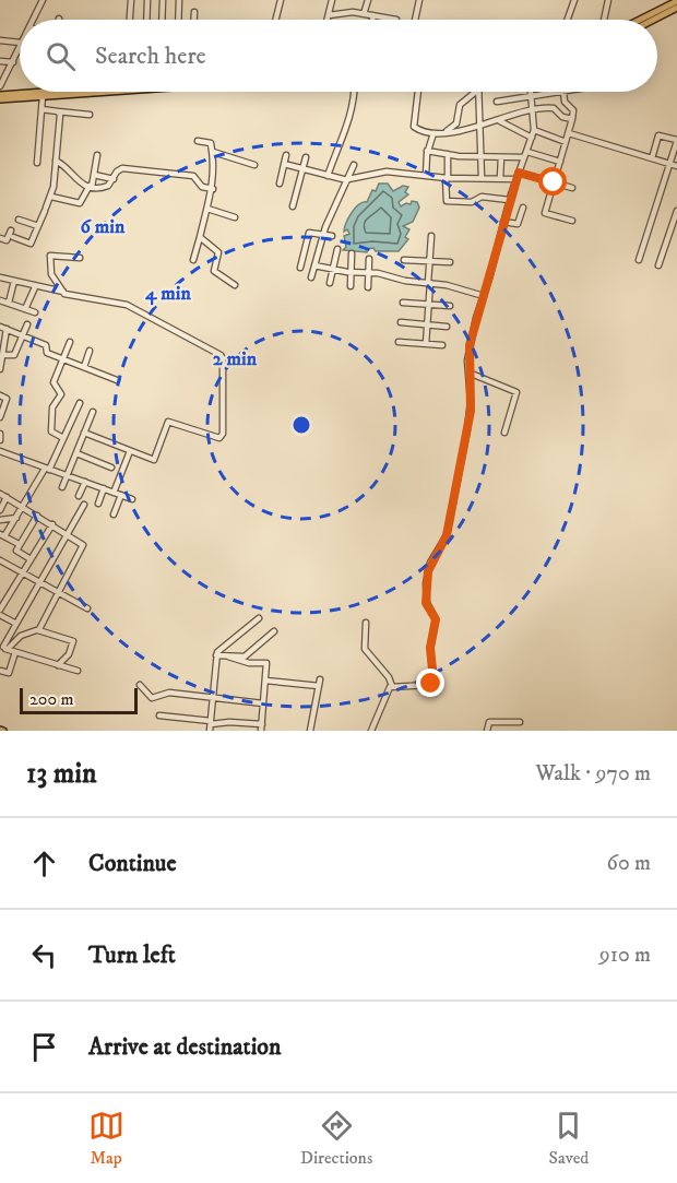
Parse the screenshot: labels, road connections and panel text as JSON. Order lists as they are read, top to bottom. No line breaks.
{"scale_bar":"200 m","page":{"search":"Search here","scale":"200 m","heading":["13 min","Walk · 970 m"],"list":[["Continue","60 m"],["Turn left","910 m"],"Arrive at destination"],"nav":["Map","Directions","Saved"]},"rings":["6 min","4 min","2 min"]}
